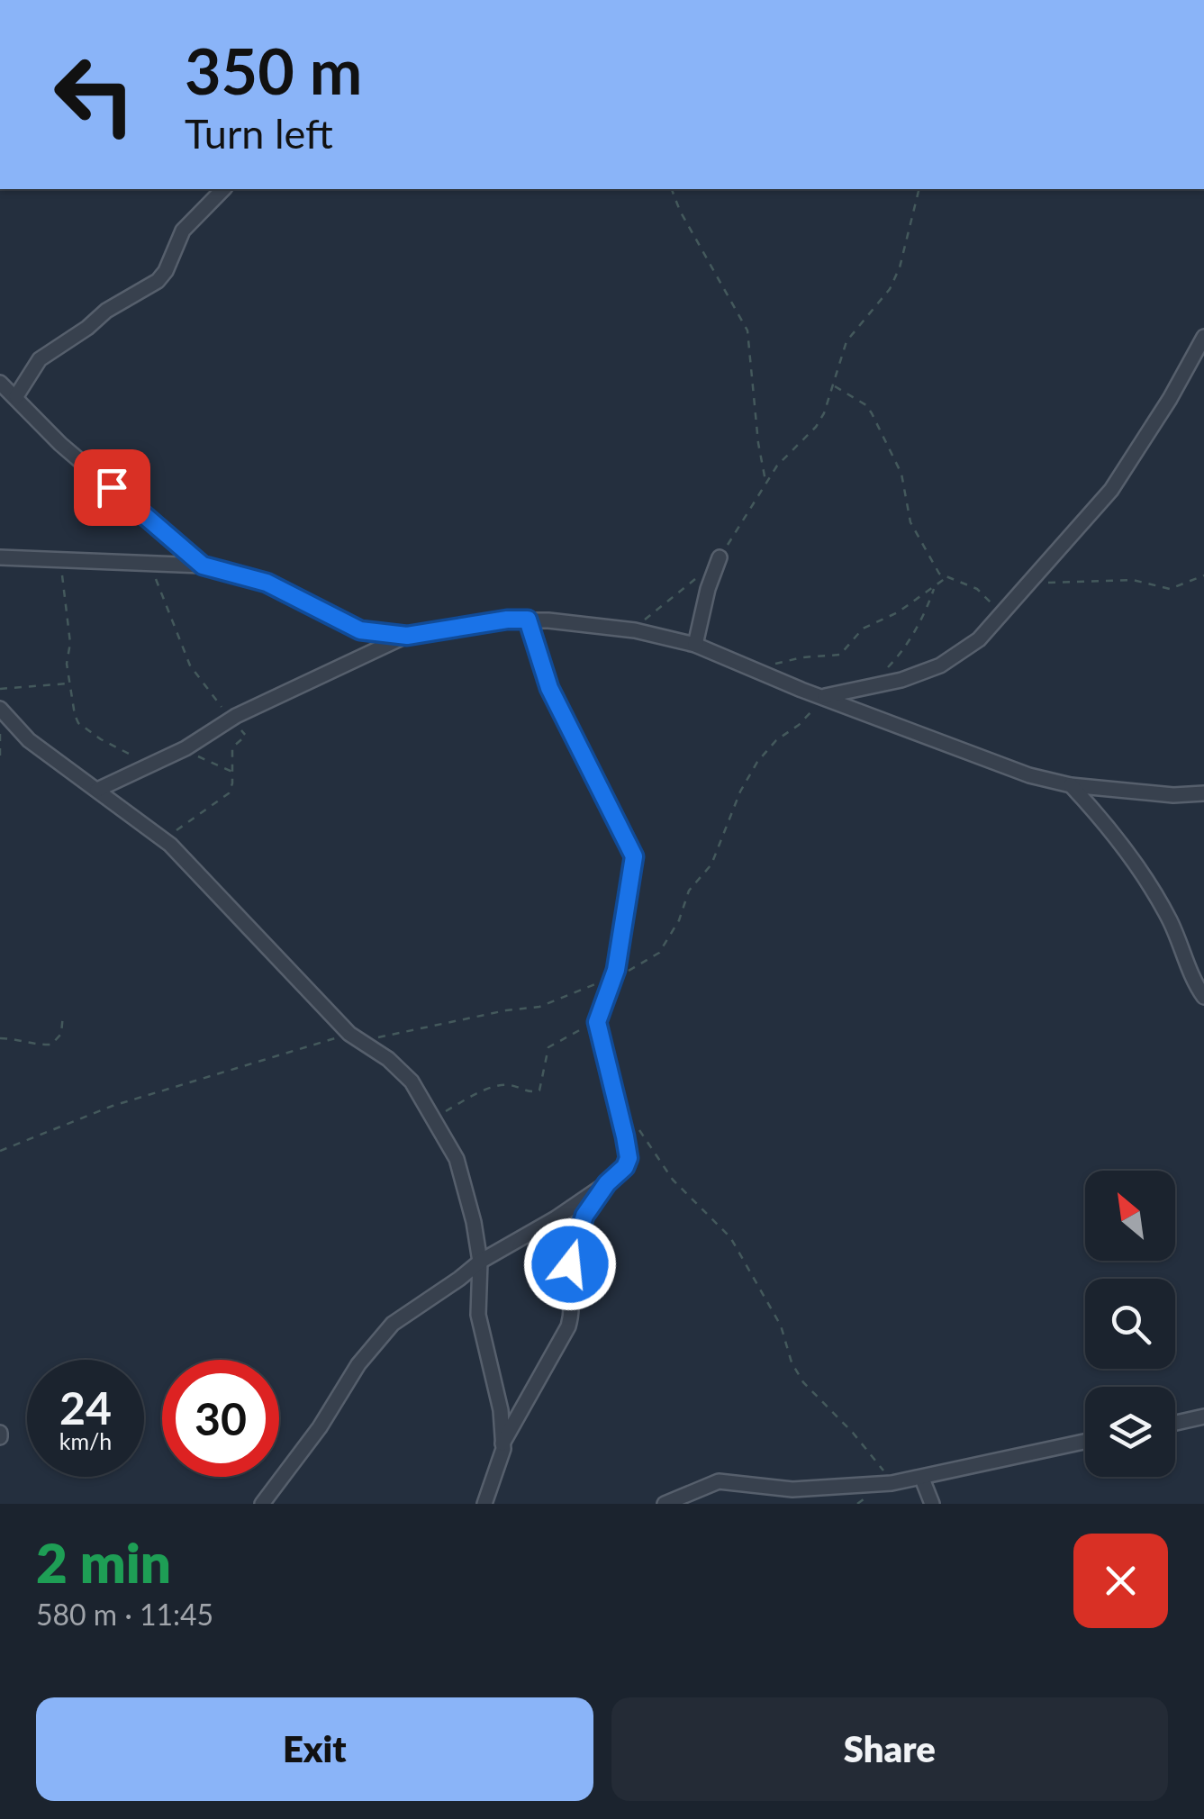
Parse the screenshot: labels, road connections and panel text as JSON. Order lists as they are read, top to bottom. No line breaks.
{"north":"top left","page":{"turn":["350 m","Turn left"],"speed":"24 km/h","limit":"30","heading":["2 min","580 m · 11:45"],"buttons":["Exit","Share"]}}
